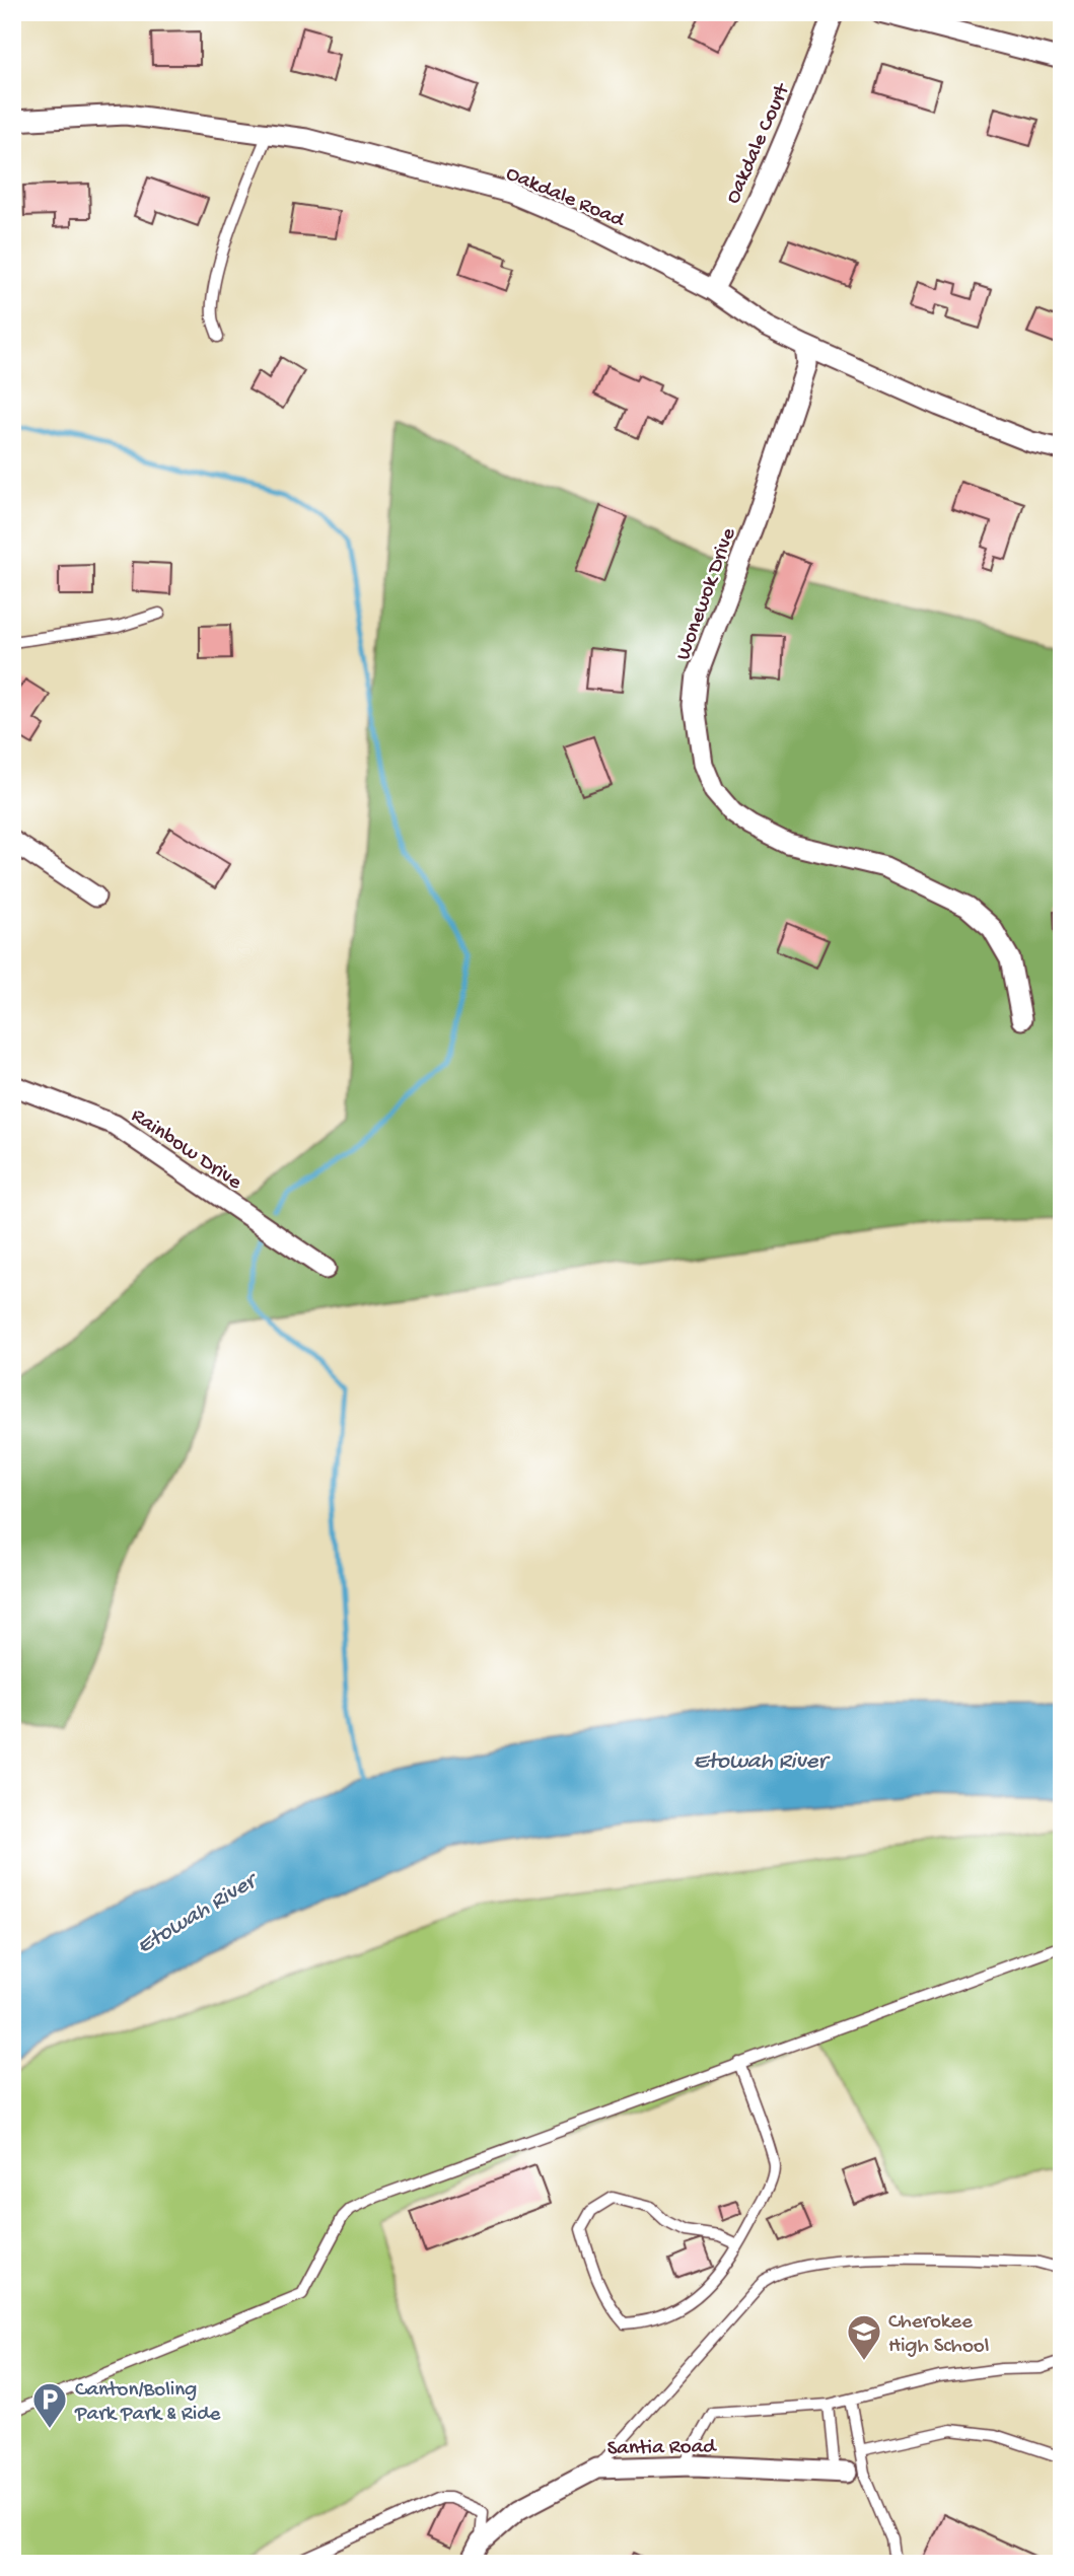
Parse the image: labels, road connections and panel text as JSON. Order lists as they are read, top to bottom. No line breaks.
{"streets":{"street":["Oakdale Court","Oakdale Road","Wonewok Drive","Rainbow Drive","Santia Road"]},"crossings":[["Oakdale Court","Oakdale Road"],["Oakdale Road","Wonewok Drive"]],"water":["Etowah River"],"places":{"school or university":["Cherokee High School"],"parking":["Canton/Boling Park Park & Ride"]}}
